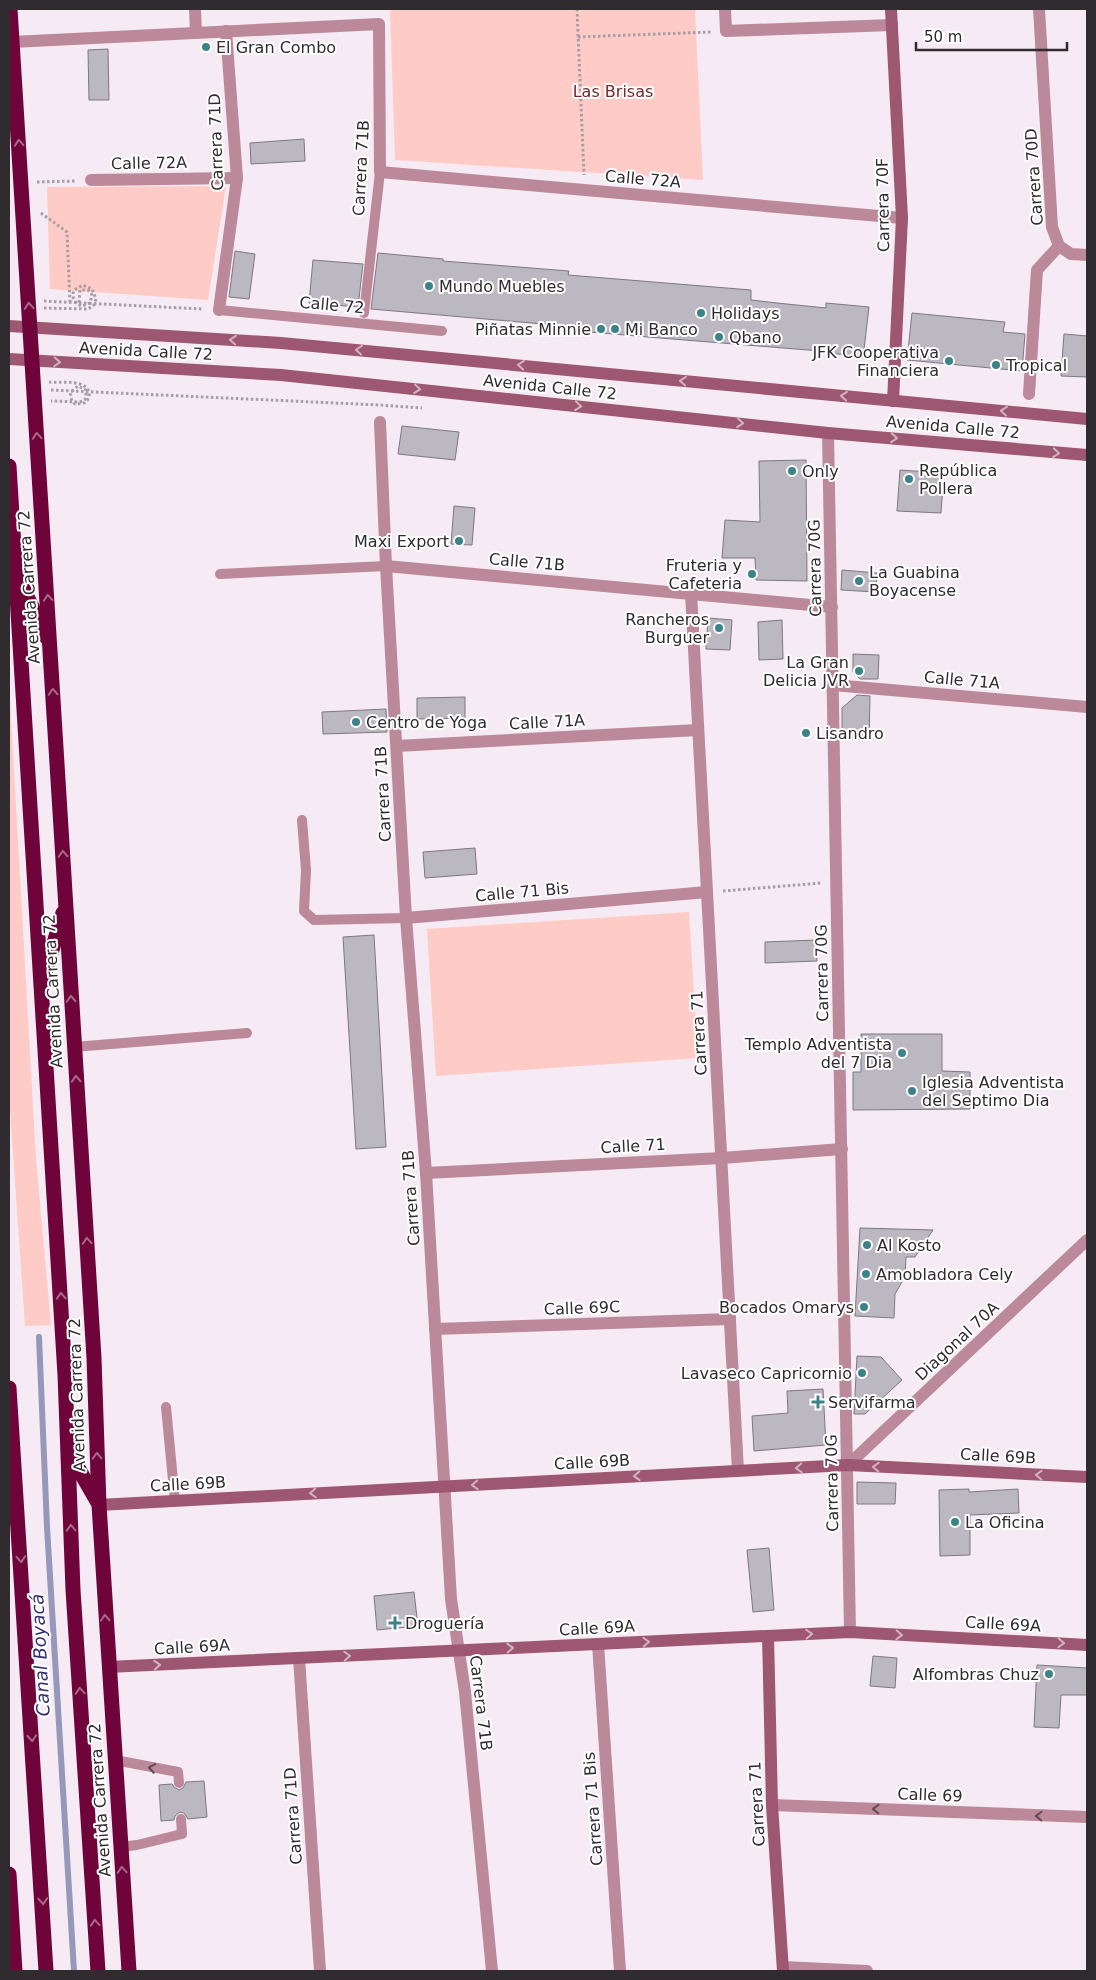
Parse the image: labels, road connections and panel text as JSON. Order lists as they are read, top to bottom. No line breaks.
{"streets":{"highway":["Avenida Carrera 72"],"street":["Carrera 71D","Calle 72A","Carrera 71B","Carrera 70D","Carrera 70F","Avenida Calle 72","Calle 71B","Carrera 70G","Calle 71A","Calle 71 Bis","Carrera 71","Calle 71","Calle 69C","Diagonal 70A","Calle 69B","Calle 69A","Calle 69","Carrera 71 Bis"],"lane":["Calle 72"]},"crossings":[["Carrera 71D","Calle 72A"],["Carrera 71D","Carrera 71B"],["Carrera 71D","Calle 72"],["Carrera 71D","Calle 69A"],["Calle 72A","Carrera 71B"],["Calle 72A","Carrera 70F"],["Carrera 71B","Calle 71B"],["Carrera 71B","Calle 71A"],["Carrera 71B","Calle 71 Bis"],["Carrera 71B","Calle 71"],["Carrera 71B","Calle 69C"],["Carrera 71B","Calle 69B"],["Carrera 71B","Calle 69A"],["Carrera 70F","Avenida Calle 72"],["Avenida Calle 72","Carrera 70G"],["Calle 71B","Carrera 70G"],["Calle 71B","Carrera 71"],["Carrera 70G","Calle 71A"],["Carrera 70G","Calle 71"],["Carrera 70G","Diagonal 70A"],["Carrera 70G","Calle 69B"],["Carrera 70G","Calle 69A"],["Avenida Carrera 72","Calle 69B"],["Avenida Carrera 72","Calle 69A"],["Calle 71A","Carrera 71"],["Calle 71 Bis","Carrera 71"],["Carrera 71","Calle 71"],["Carrera 71","Calle 69C"],["Carrera 71","Calle 69B"],["Carrera 71","Calle 69A"],["Carrera 71","Calle 69"],["Diagonal 70A","Calle 69B"],["Calle 69A","Carrera 71 Bis"]],"one_way":["Calle 69B","Calle 69A","Calle 69"],"water":["Canal Boyacá"],"parks":["Las Brisas"],"places":{"other":["El Gran Combo","Mundo Muebles","Holidays","Piñatas Minnie","Mi Banco","Qbano","JFK Cooperativa Financiera","Tropical","Only","República Pollera","Maxi Export","Fruteria y Cafeteria","La Guabina Boyacense","Rancheros Burguer","La Gran Delicia JVR","Centro de Yoga","Lisandro","Templo Adventista del 7 Dia","Iglesia Adventista del Septimo Dia","Al Kosto","Amobladora Cely","Bocados Omarys","Lavaseco Capricornio","La Oficina","Alfombras Chuz"],"health":["Servifarma","Droguería"]},"scale_bar":"50 m"}
